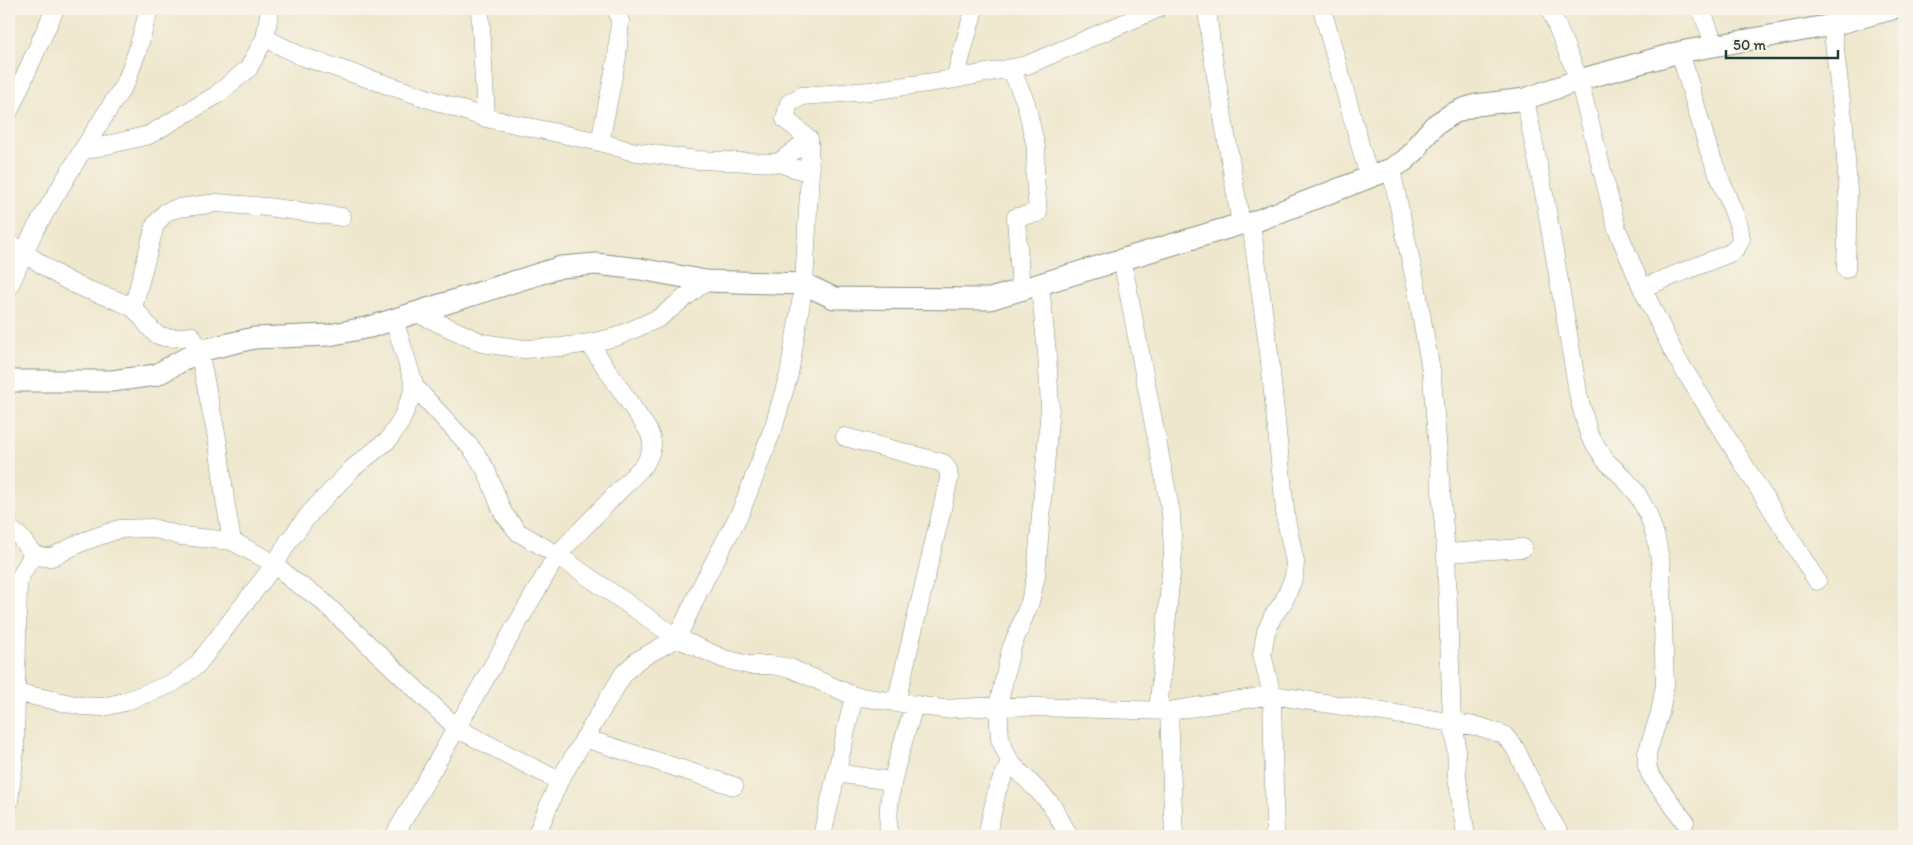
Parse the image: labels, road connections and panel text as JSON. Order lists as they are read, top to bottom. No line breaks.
{"scale_bar":"50 m"}
